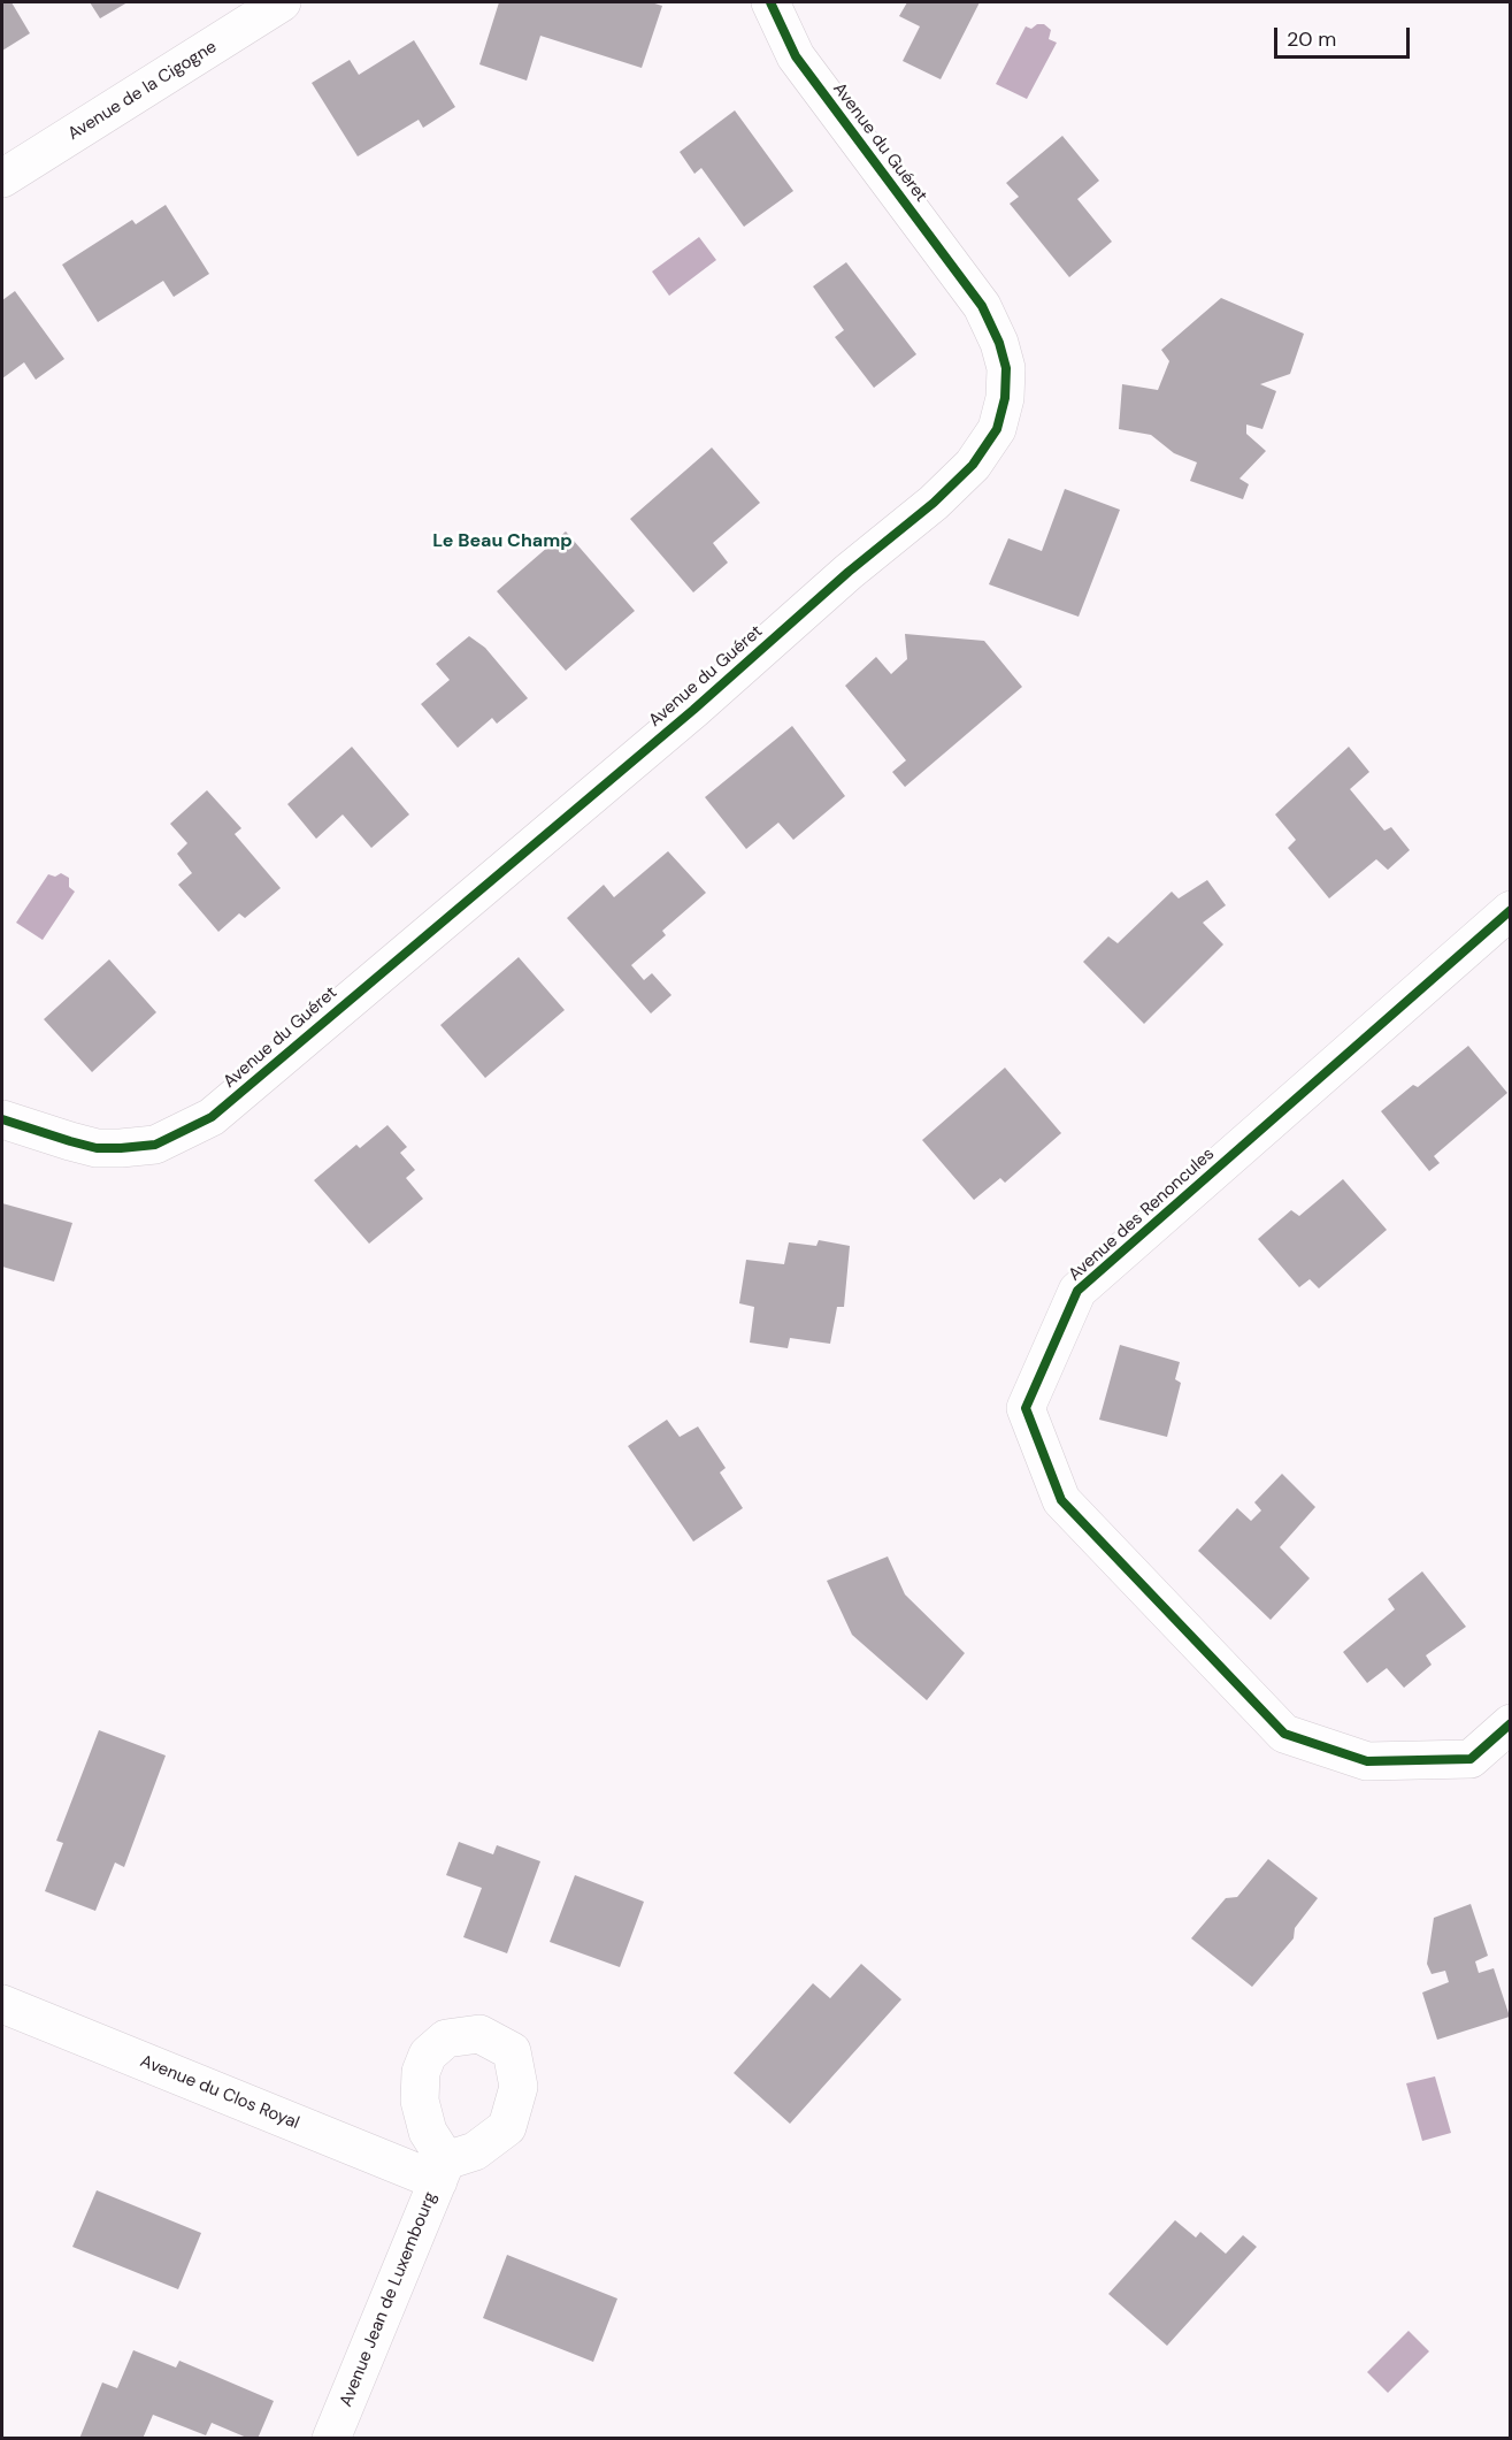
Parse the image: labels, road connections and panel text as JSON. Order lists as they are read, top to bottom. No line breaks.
{"streets":{"street":["Avenue de la Cigogne","Avenue du Guéret","Avenue des Renoncules","Avenue du Clos Royal","Avenue Jean de Luxembourg"]},"crossings":[["Avenue du Clos Royal","Avenue Jean de Luxembourg"]],"districts":["Le Beau Champ"],"scale_bar":"20 m"}
